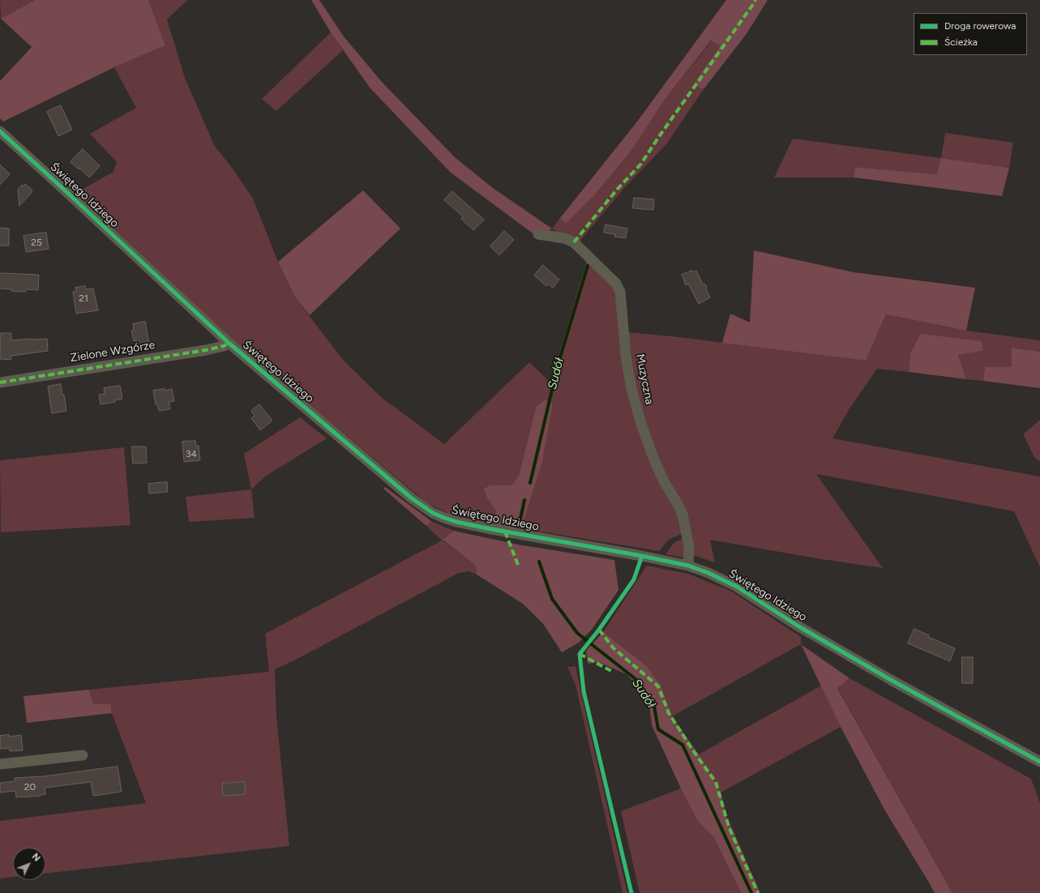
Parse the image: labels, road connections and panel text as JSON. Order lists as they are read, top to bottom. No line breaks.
{"streets":{"street":["Świętego Idziego","Zielone Wzgórze","Muzyczna"]},"crossings":[["Świętego Idziego","Zielone Wzgórze"],["Świętego Idziego","Muzyczna"]],"water":["Sudół"],"house_numbers":["25","21","34","20"],"legend":["Droga rowerowa","Ścieżka"],"north":"top right"}
